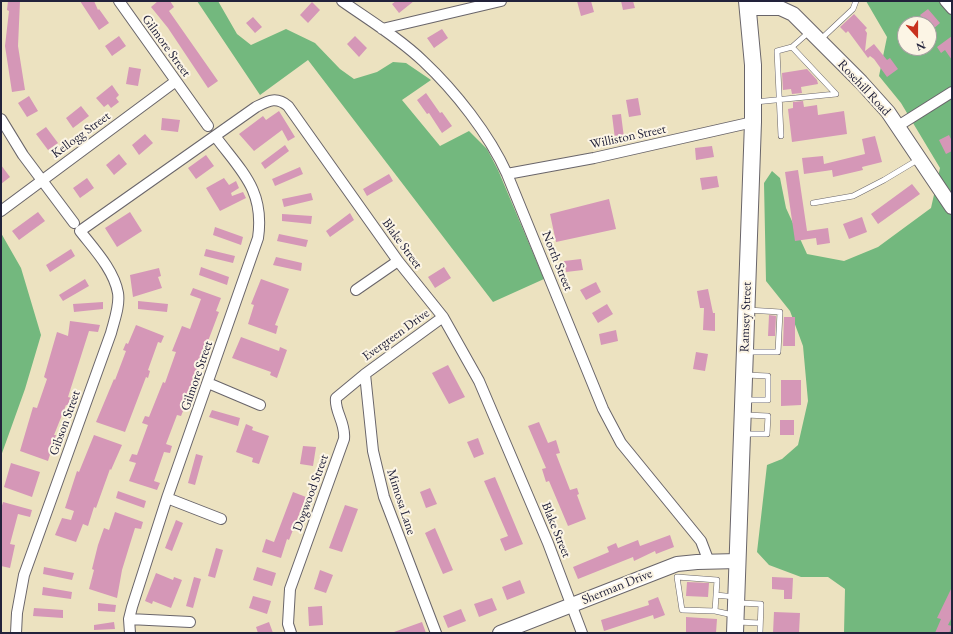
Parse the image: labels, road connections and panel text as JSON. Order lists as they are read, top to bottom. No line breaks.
{"streets":{"main road":["Rosehill Road","Ramsey Street","Sherman Drive"],"street":["Gilmore Street","Kellogg Street","Williston Street","Blake Street","North Street","Evergreen Drive","Gibson Street","Dogwood Street","Mimosa Lane"]},"crossings":[["Gilmore Street","Kellogg Street"],["Gilmore Street","Blake Street"],["Rosehill Road","Ramsey Street"],["Kellogg Street","Gibson Street"],["Williston Street","North Street"],["Williston Street","Ramsey Street"],["Blake Street","Evergreen Drive"],["Blake Street","Gibson Street"],["Blake Street","Sherman Drive"],["North Street","Sherman Drive"],["Ramsey Street","Sherman Drive"],["Evergreen Drive","Dogwood Street"],["Evergreen Drive","Mimosa Lane"],["Dogwood Street","Mimosa Lane"]],"north":"bottom"}
